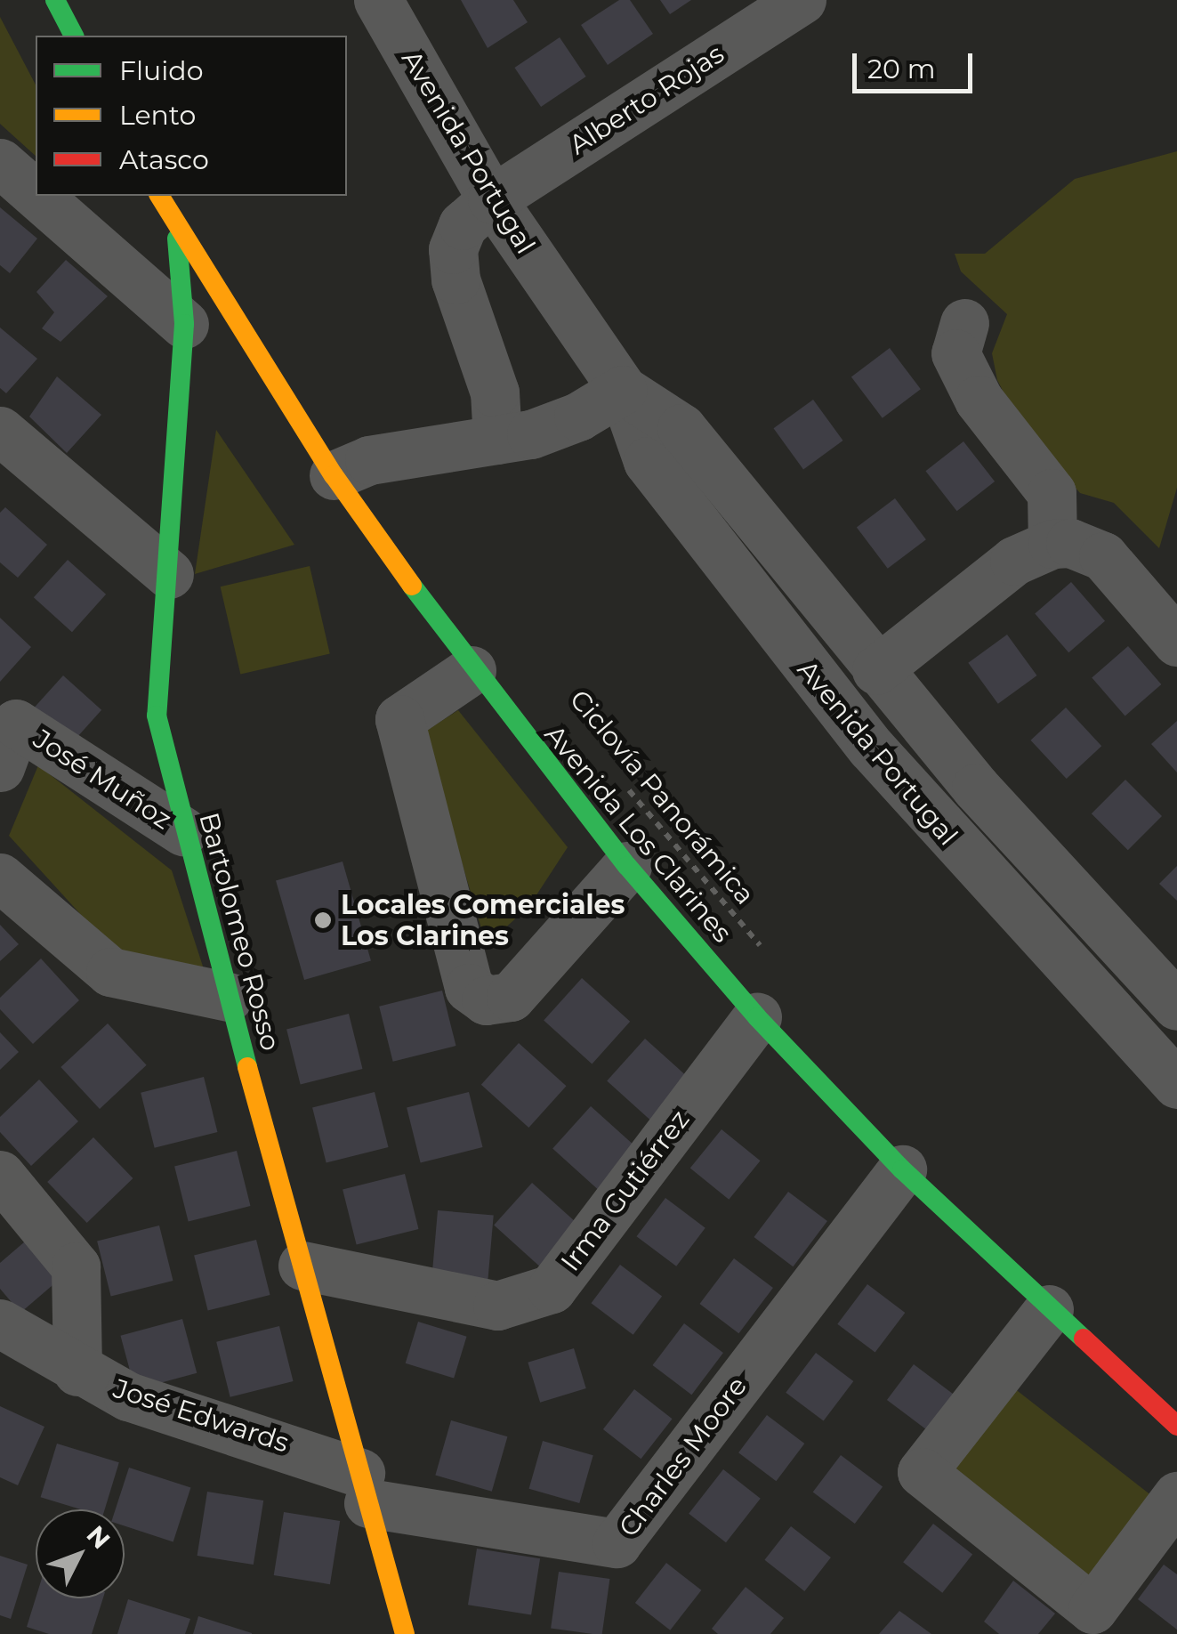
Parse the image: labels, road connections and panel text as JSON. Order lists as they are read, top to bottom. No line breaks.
{"streets":{"street":["Alberto Rojas","Avenida Portugal","José Muñoz","Avenida Los Clarines","Bartolomeo Rosso","Irma Gutiérrez","José Edwards","Charles Moore"],"path":["Ciclovía Panorámica"]},"crossings":[["Alberto Rojas","Avenida Portugal"],["José Muñoz","Bartolomeo Rosso"],["Avenida Los Clarines","Bartolomeo Rosso"],["Avenida Los Clarines","Irma Gutiérrez"],["Avenida Los Clarines","Charles Moore"],["Bartolomeo Rosso","Irma Gutiérrez"],["Bartolomeo Rosso","José Edwards"],["Bartolomeo Rosso","Charles Moore"],["José Edwards","Charles Moore"]],"places":["Locales Comerciales Los Clarines"],"legend":["Fluido","Lento","Atasco"],"scale_bar":"20 m","north":"top right"}
